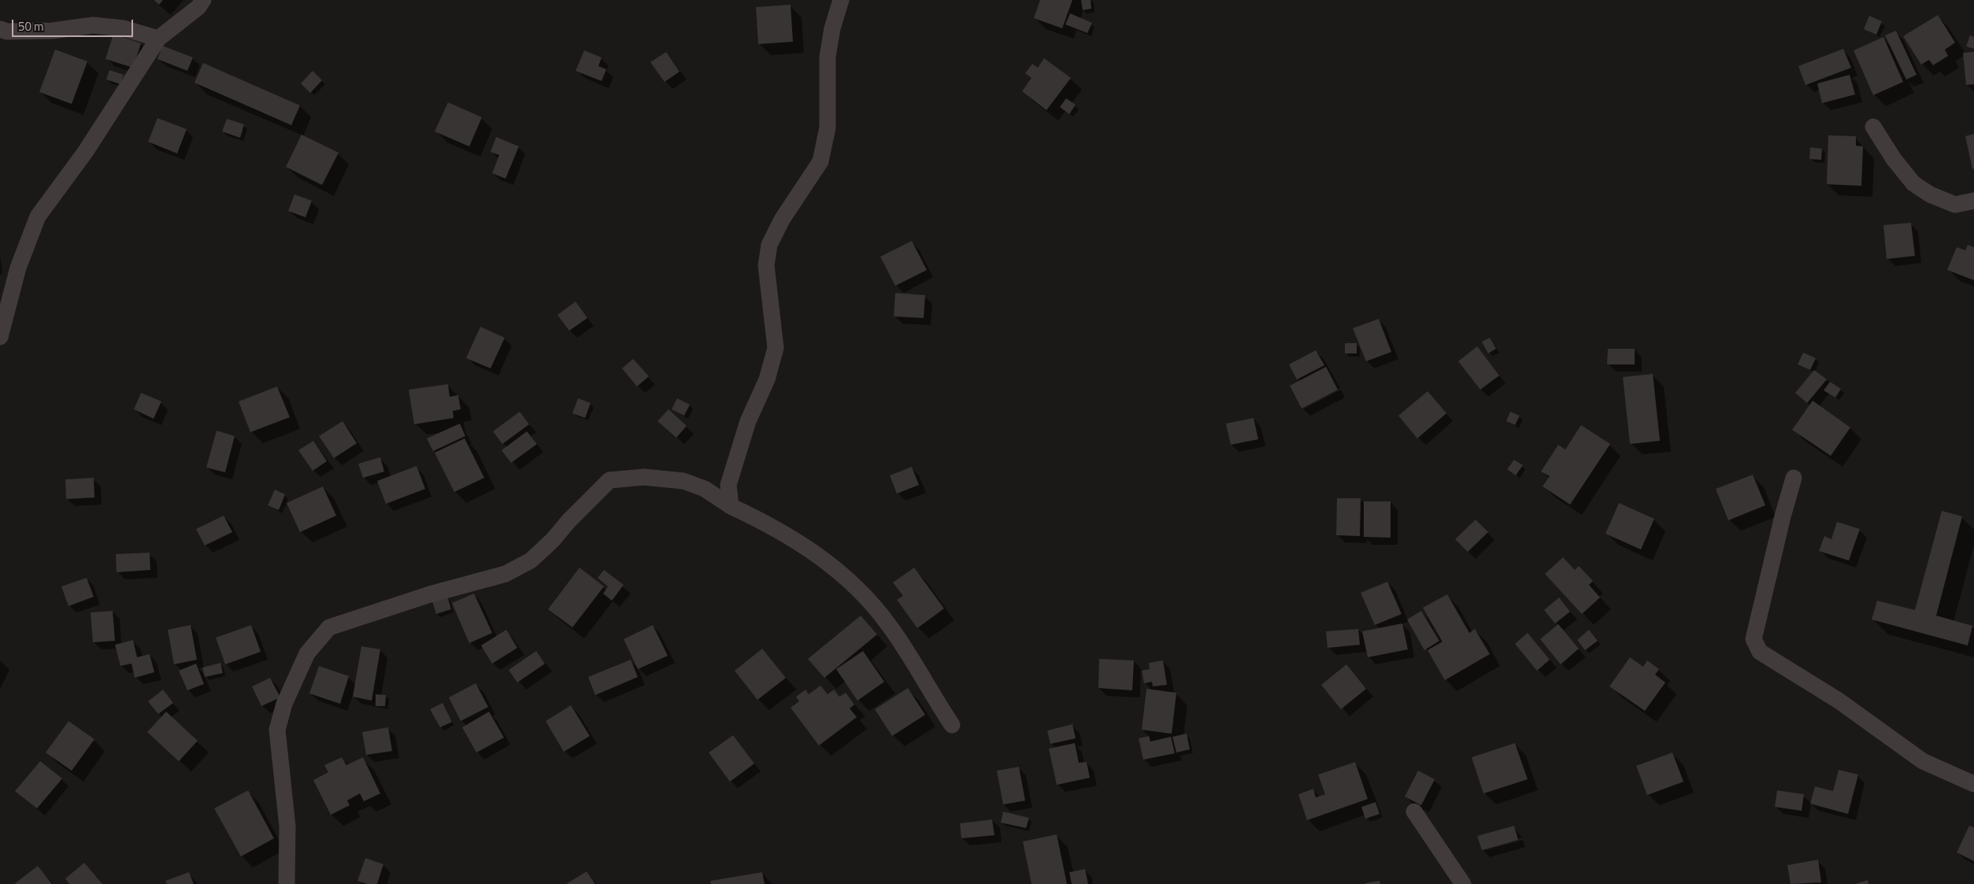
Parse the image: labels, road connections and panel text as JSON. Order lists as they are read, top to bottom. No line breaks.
{"scale_bar":"50 m"}
